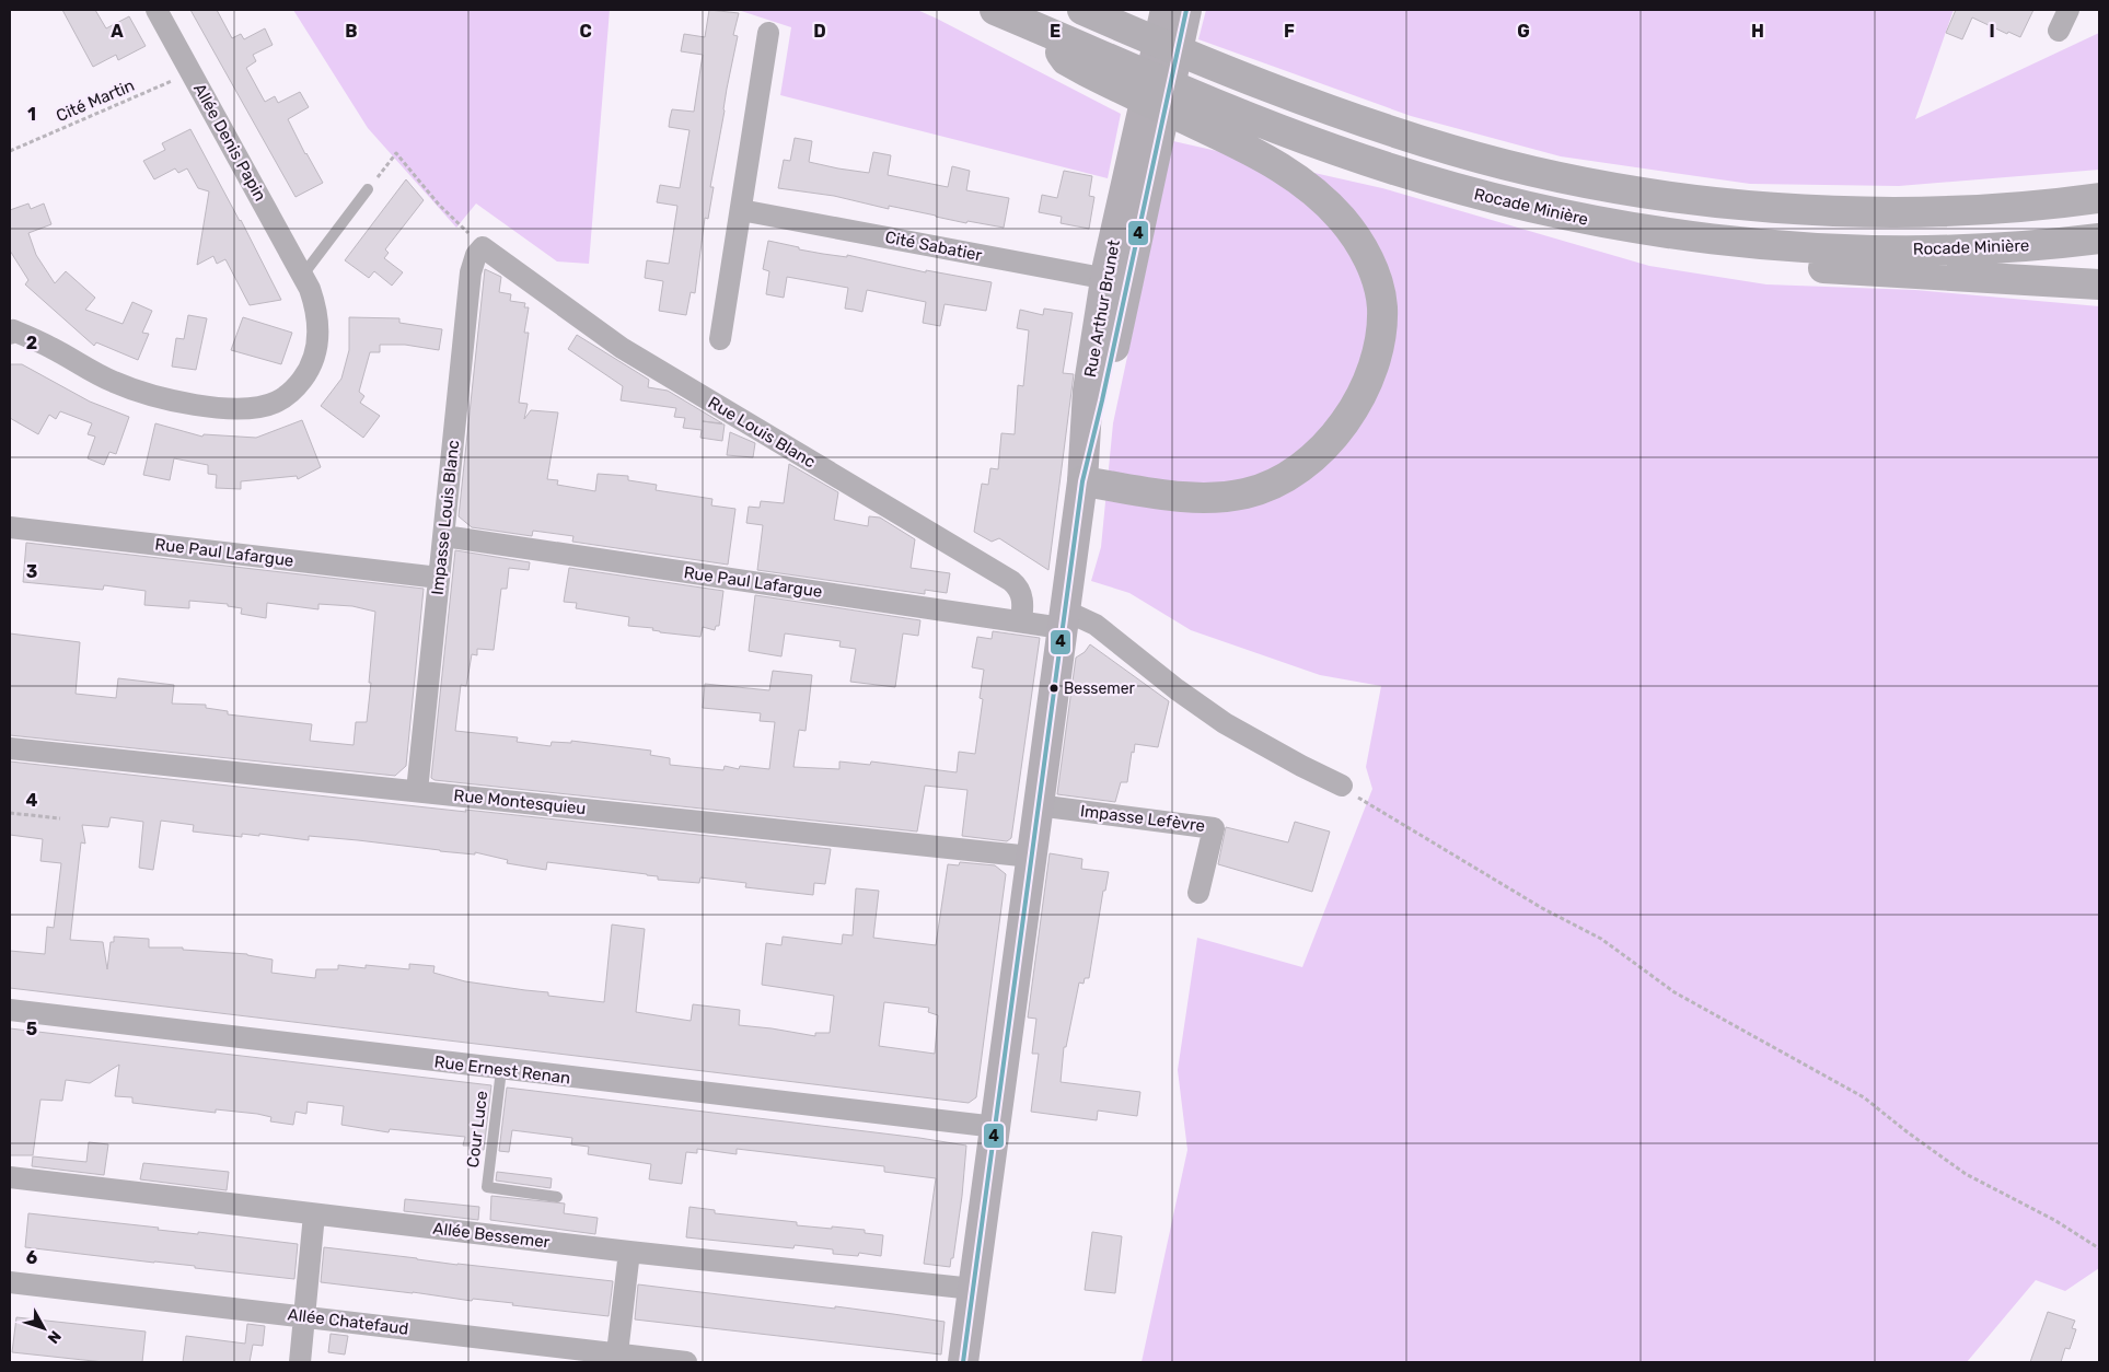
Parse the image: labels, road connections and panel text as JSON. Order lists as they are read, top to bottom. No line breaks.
{"streets":{"highway":["Rocade Minière"],"street":["Allée Denis Papin","Cité Sabatier","Rue Arthur Brunet","Rue Louis Blanc","Impasse Louis Blanc","Rue Paul Lafargue","Rue Montesquieu","Impasse Lefèvre","Rue Ernest Renan","Allée Bessemer","Allée Chatefaud"],"lane":["Cour Luce"],"path":["Cité Martin"]},"crossings":[["Cité Martin","Allée Denis Papin"],["Cité Sabatier","Rue Arthur Brunet"],["Rue Arthur Brunet","Rue Paul Lafargue"],["Rue Arthur Brunet","Rue Montesquieu"],["Rue Arthur Brunet","Impasse Lefèvre"],["Rue Arthur Brunet","Rue Ernest Renan"],["Rue Arthur Brunet","Allée Bessemer"],["Rue Louis Blanc","Impasse Louis Blanc"],["Rue Louis Blanc","Rue Paul Lafargue"],["Impasse Louis Blanc","Rue Paul Lafargue"],["Impasse Louis Blanc","Rue Montesquieu"],["Rue Ernest Renan","Cour Luce"]],"places":["Bessemer"],"lines":["transit line 4"],"north":"bottom right","grid":{"columns":["A","B","C","D","E","F","G","H","I"],"rows":["1","2","3","4","5","6"]}}
